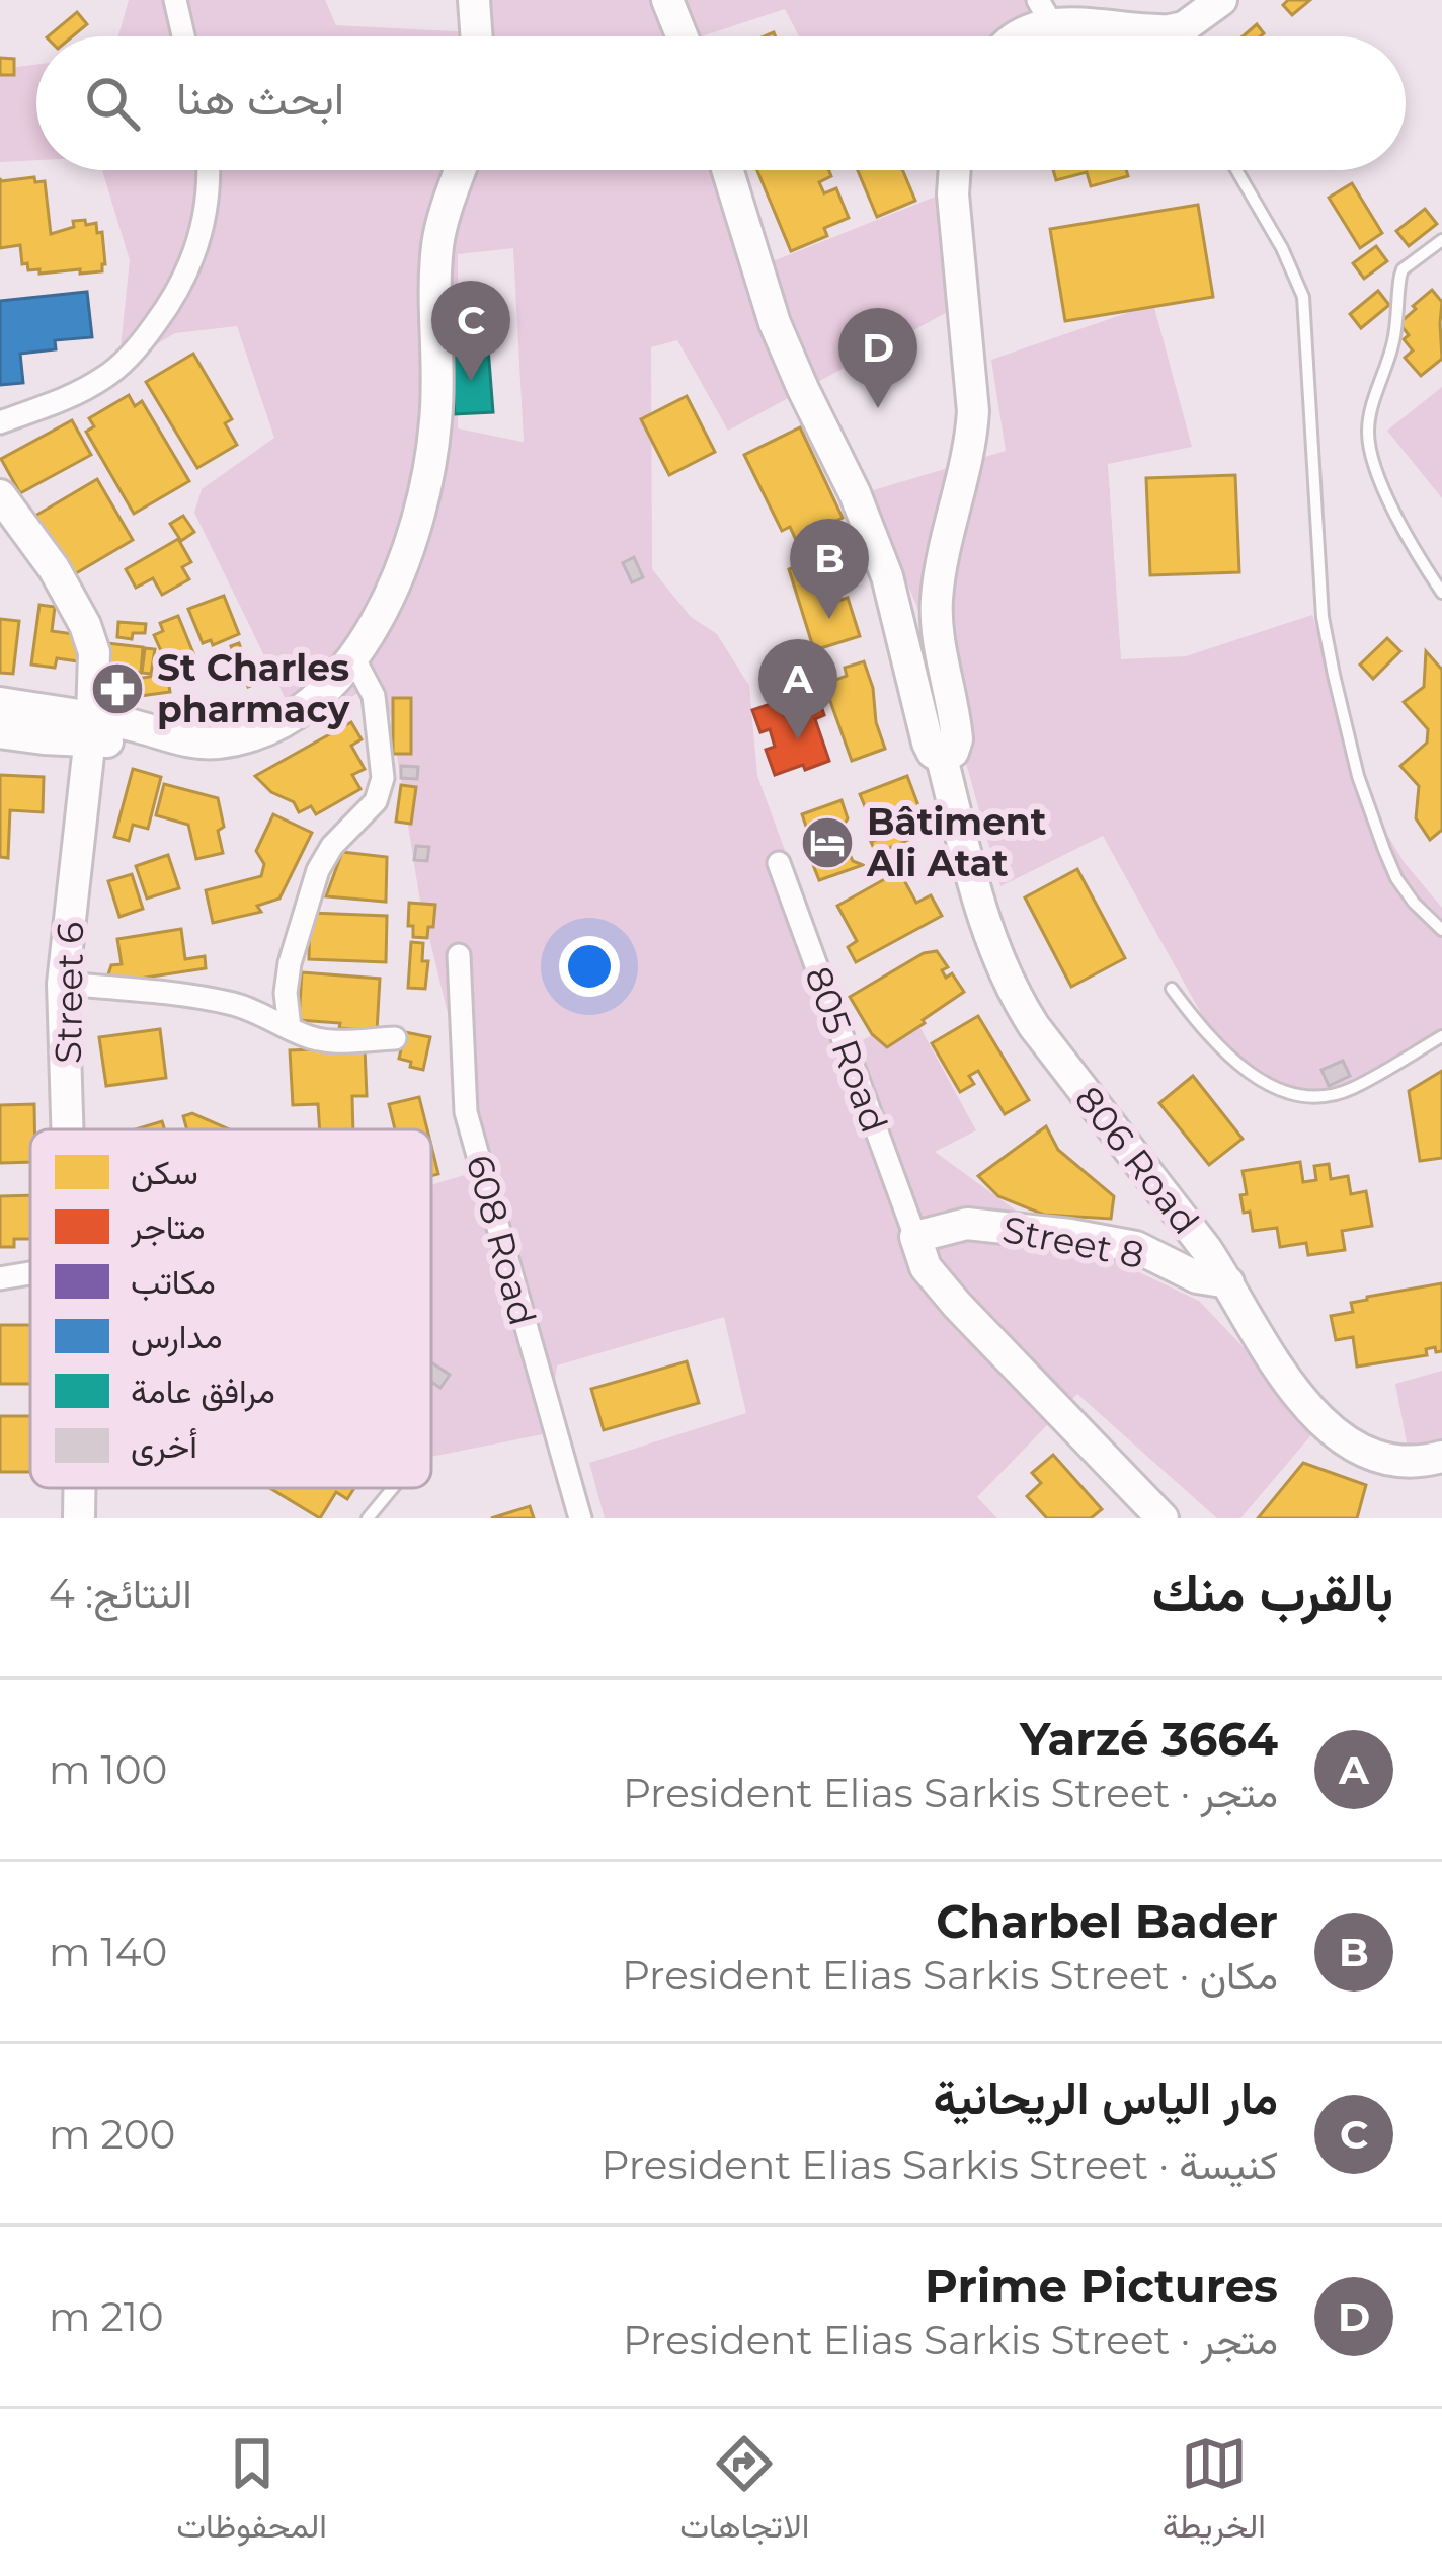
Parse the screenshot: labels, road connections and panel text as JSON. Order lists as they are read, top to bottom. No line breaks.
{"streets":{"main road":["Street 6","806 Road","Street 8"],"street":["805 Road","608 Road"]},"crossings":[["805 Road","Street 8"],["806 Road","Street 8"]],"places":{"pharmacy":["St Charles pharmacy"],"hotel":["Bâtiment Ali Atat"]},"legend":["سكن","متاجر","مكاتب","مدارس","مرافق عامة","أخرى"],"page":{"search":"ابحث هنا","pins":["C","D","B","A"],"heading":["بالقرب منك","النتائج: 4"],"list":[{"mark":"A","name":"Yarzé 3664","note":"متجر · President Elias Sarkis Street","value":"100 m"},{"mark":"B","name":"Charbel Bader","note":"مكان · President Elias Sarkis Street","value":"140 m"},{"mark":"C","name":"مار الياس الريحانية","note":"كنيسة · President Elias Sarkis Street","value":"200 m"},{"mark":"D","name":"Prime Pictures","note":"متجر · President Elias Sarkis Street","value":"210 m"}],"nav":["الخريطة","الاتجاهات","المحفوظات"]}}
